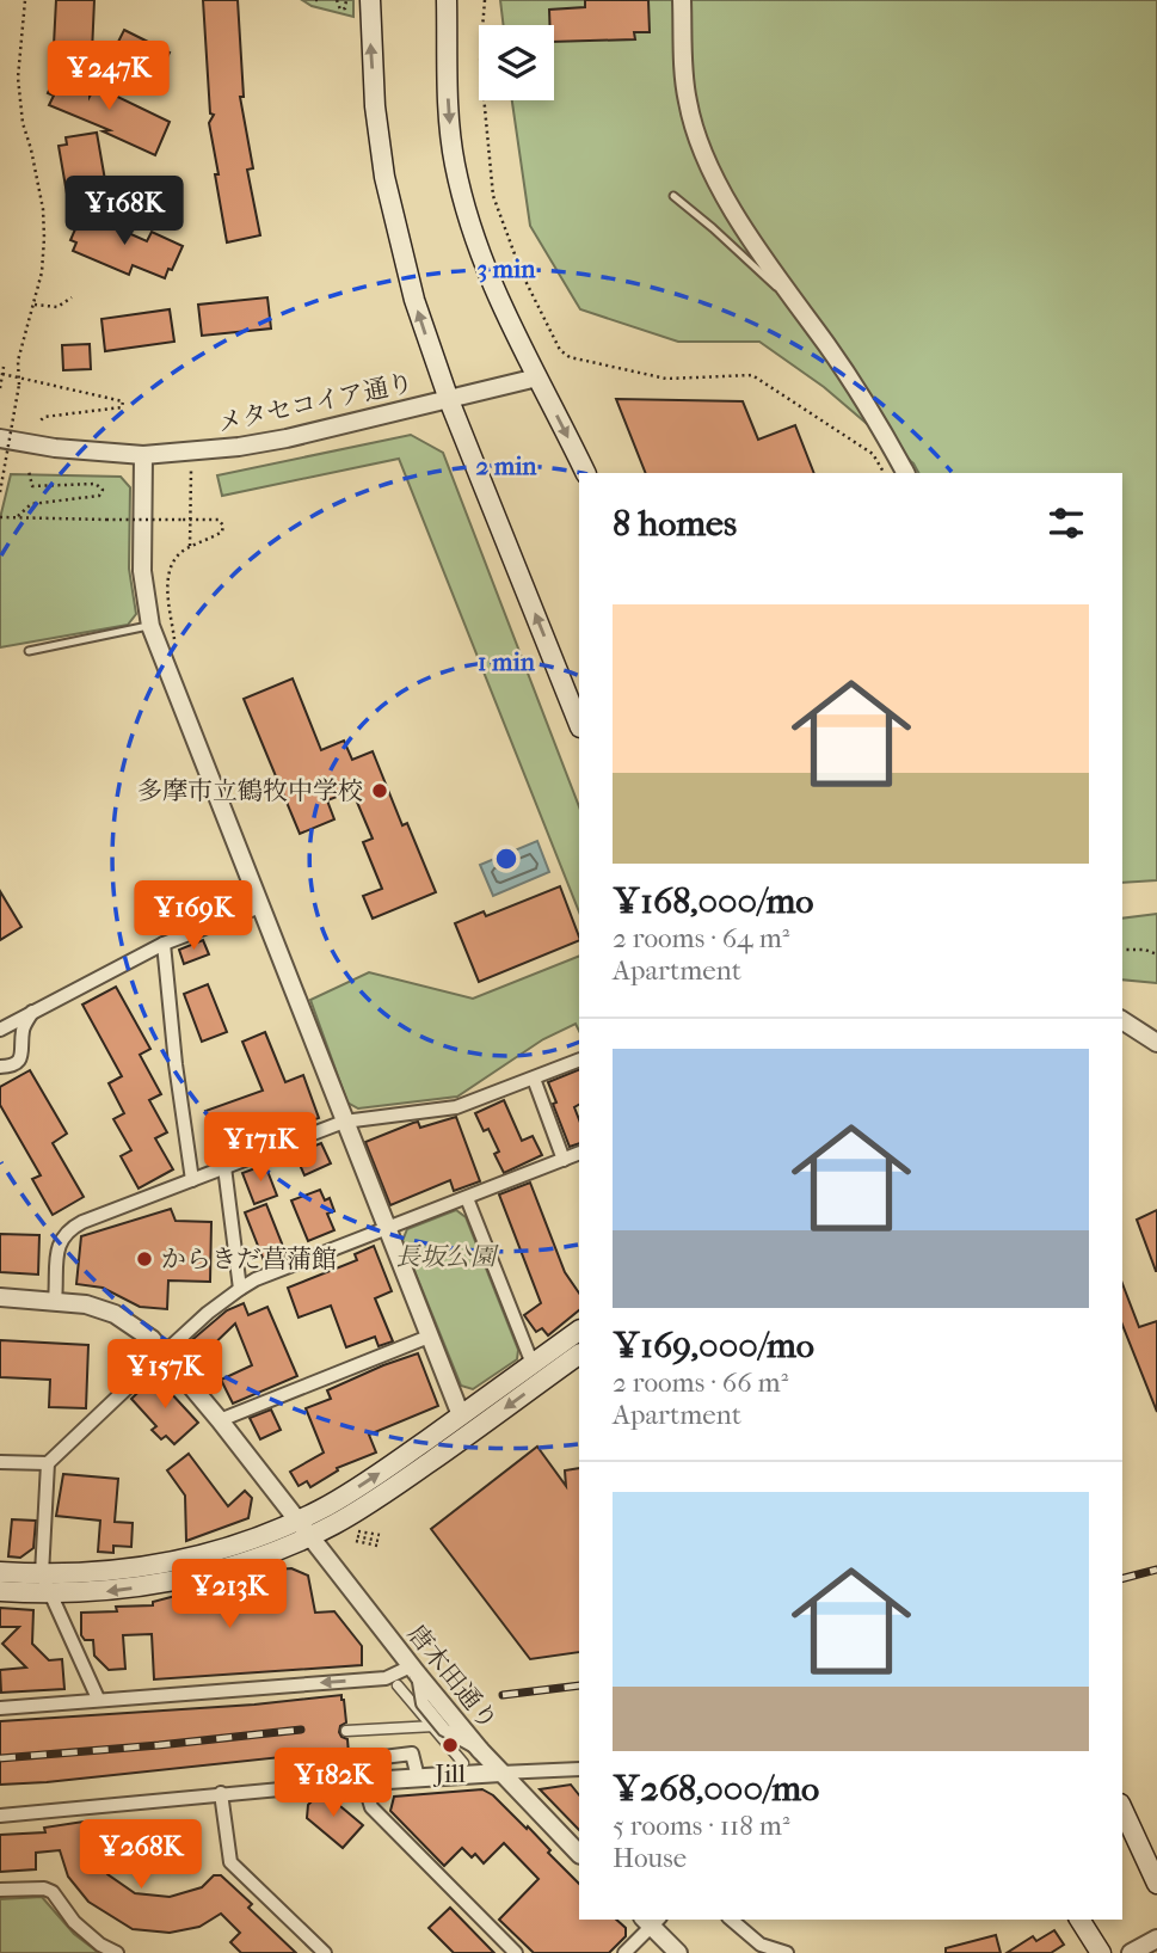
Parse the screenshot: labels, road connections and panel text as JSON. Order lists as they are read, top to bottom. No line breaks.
{"streets":{"street":["メタセコイア通り","唐木田通り"]},"parks":["長坂公園"],"places":["多摩市立鶴牧中学校","からきだ菖蒲館","Jill"],"page":{"price":["¥247K","¥168K","¥169K","¥171K","¥157K","¥213K","¥182K","¥268K"],"heading":"8 homes","list":[{"name":"¥168,000/mo","note":"2 rooms · 64 m² · Apartment"},{"name":"¥169,000/mo","note":"2 rooms · 66 m² · Apartment"},{"name":"¥268,000/mo","note":"5 rooms · 118 m² · House"}]},"rings":["3 min","2 min","1 min"]}
